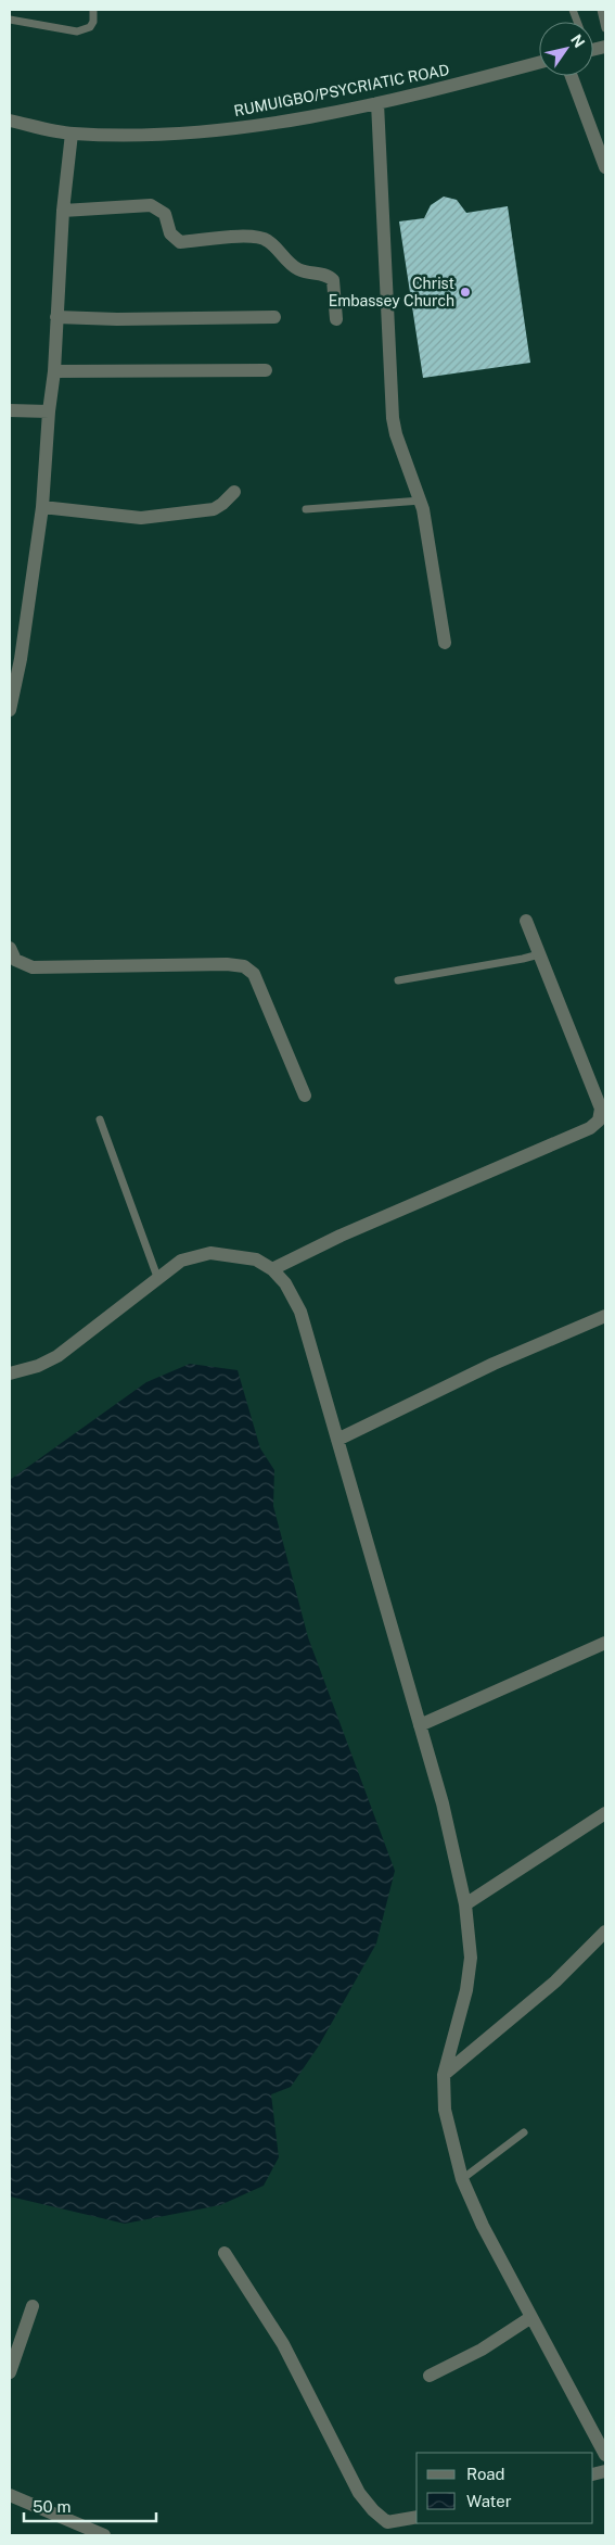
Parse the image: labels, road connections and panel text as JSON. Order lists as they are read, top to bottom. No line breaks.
{"streets":{"street":["RUMUIGBO/PSYCRIATIC ROAD"]},"places":["Christ Embassey Church"],"legend":["Road","Water"],"scale_bar":"50 m","north":"top right"}
